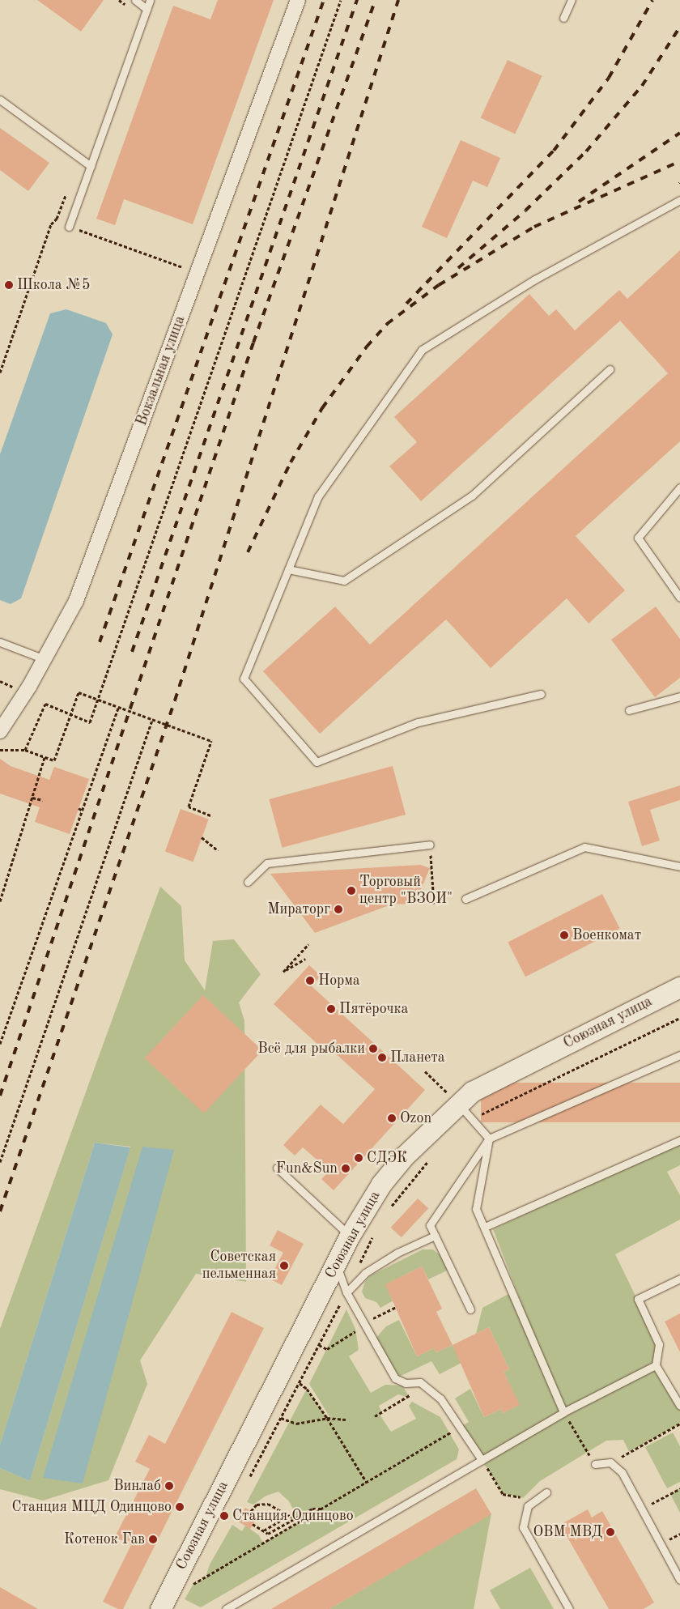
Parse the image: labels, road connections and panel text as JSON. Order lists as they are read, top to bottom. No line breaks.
{"streets":{"street":["Вокзальная улица","Союзная улица"]},"places":["Школа №5","Торговый центр \"ВЗОИ\"","Мираторг","Военкомат","Норма","Пятёрочка","Всё для рыбалки","Планета","Ozon","СДЭК","Fun&Sun","Советская пельменная","Винлаб","Станция МЦД Одинцово","Станция Одинцово","ОВМ МВД","Котенок Гав"]}
